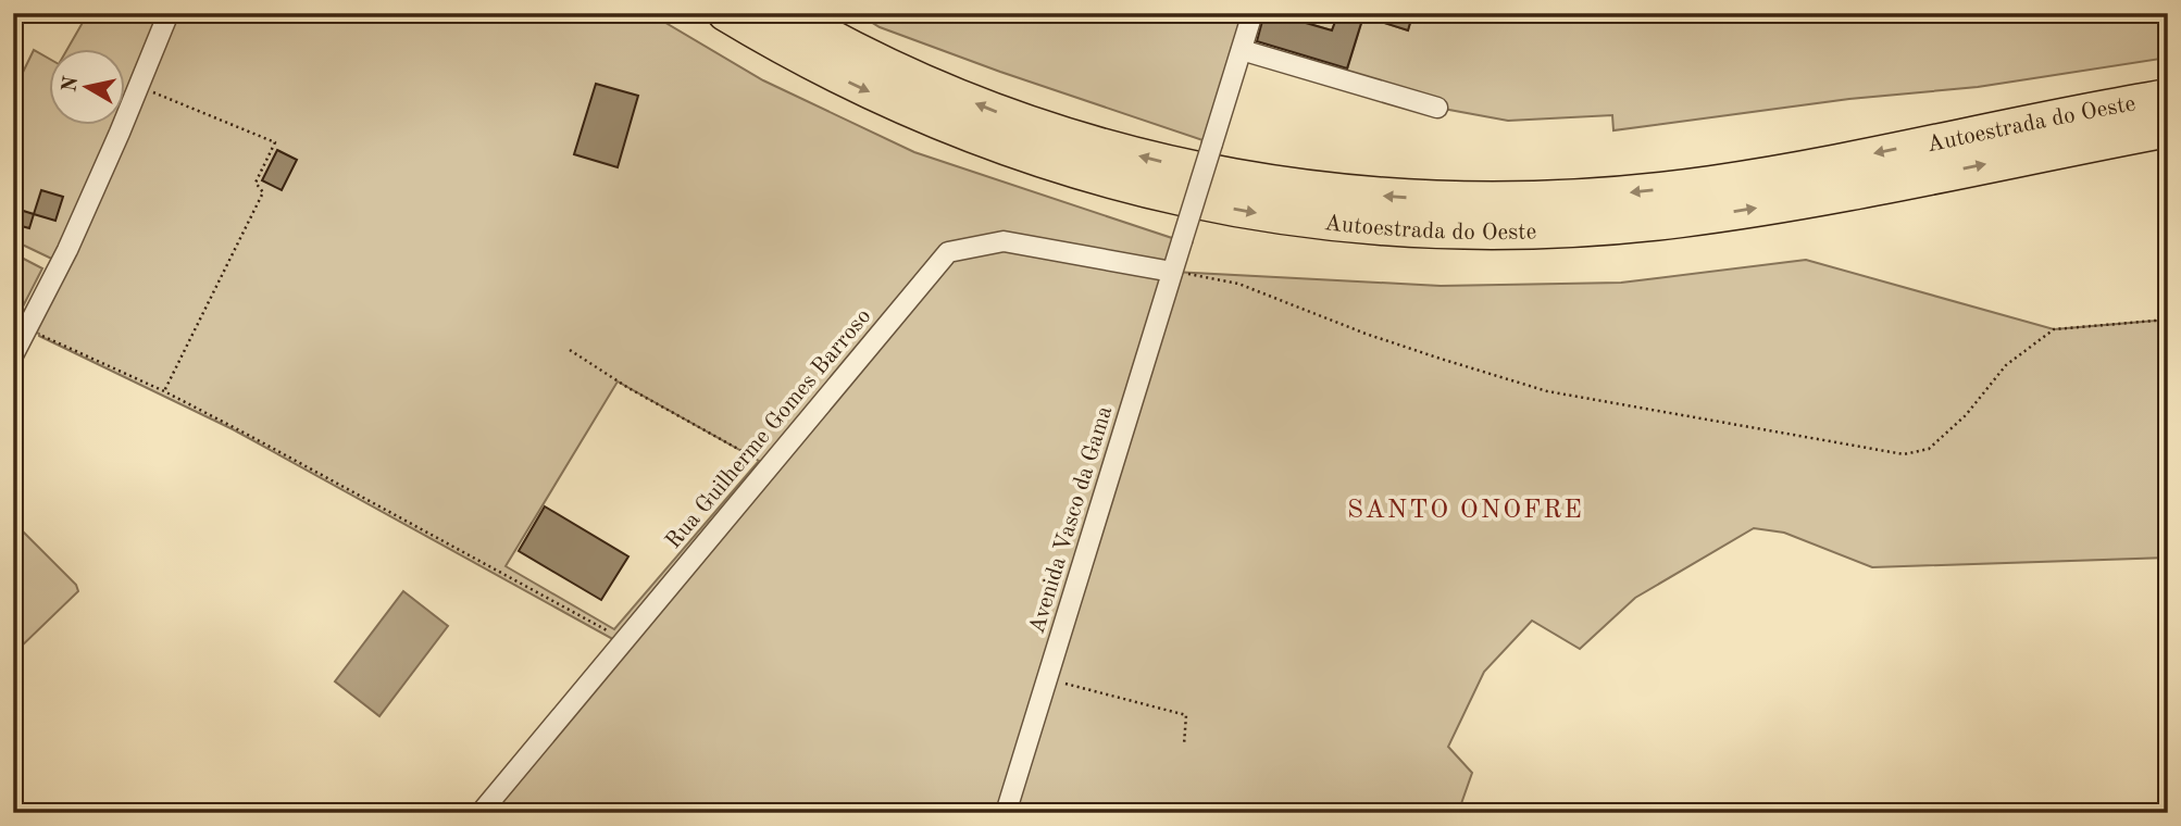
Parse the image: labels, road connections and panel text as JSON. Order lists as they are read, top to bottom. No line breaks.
{"streets":{"highway":["Autoestrada do Oeste"],"street":["Rua Guilherme Gomes Barroso","Avenida Vasco da Gama"]},"crossings":[["Rua Guilherme Gomes Barroso","Avenida Vasco da Gama"]],"districts":["SANTO ONOFRE"],"north":"left"}
